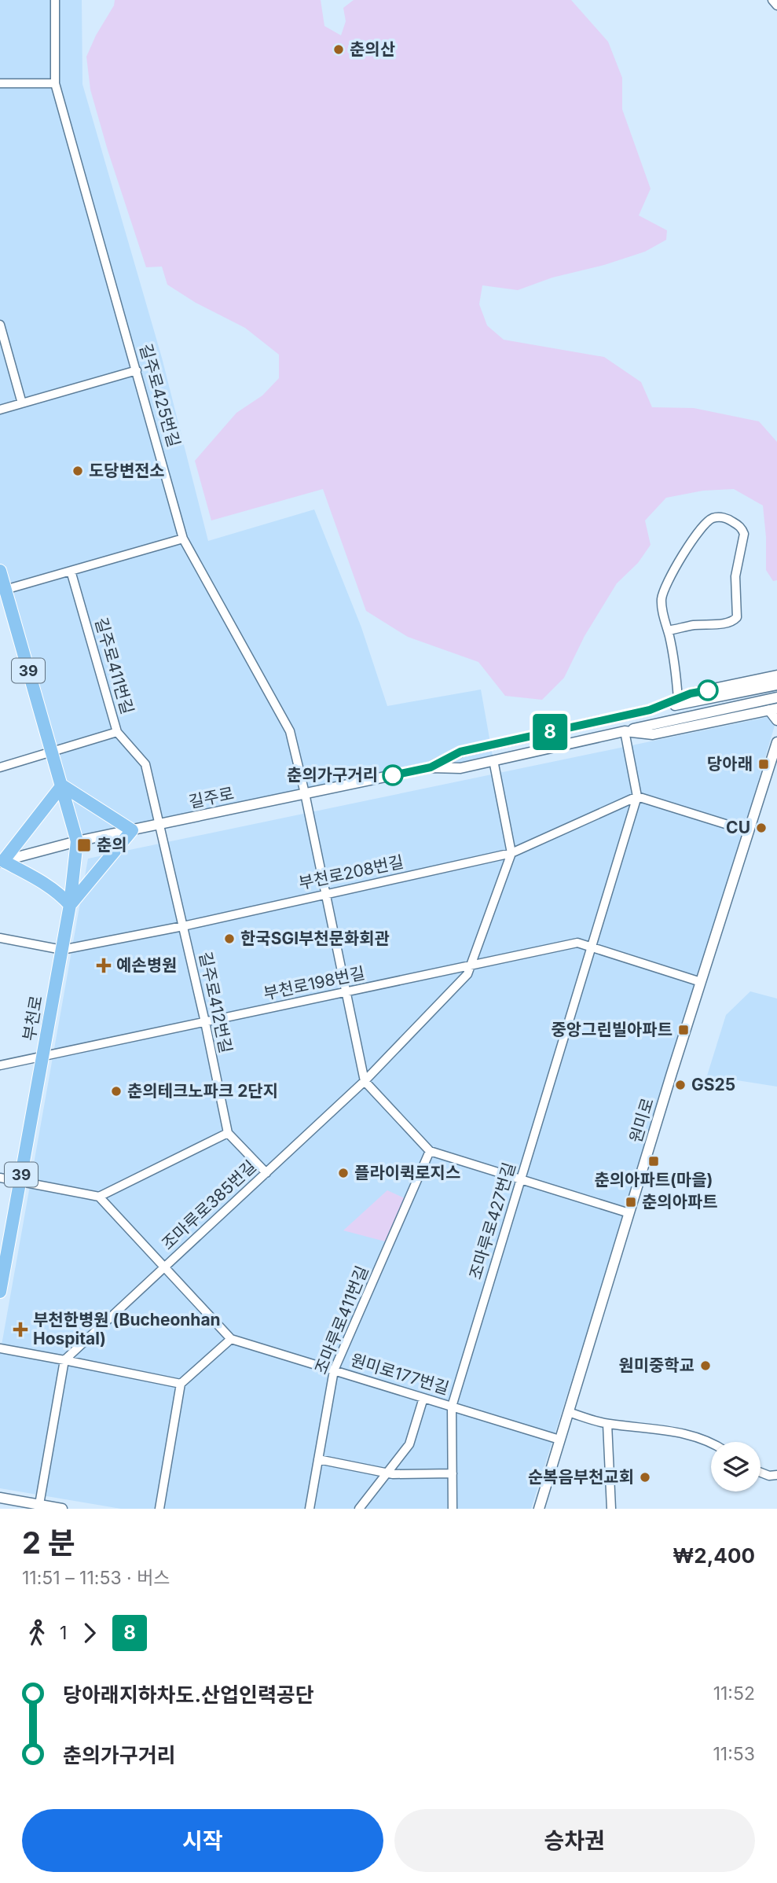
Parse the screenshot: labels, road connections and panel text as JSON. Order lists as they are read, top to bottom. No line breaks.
{"streets":{"main road":["39","부천로"],"street":["길주로425번길","길주로411번길","길주로","부천로208번길","부천로198번길","길주로412번길","원미로","조마루로385번길","조마루로427번길","조마루로411번길","원미로177번길"]},"crossings":[["길주로425번길","길주로"],["길주로425번길","부천로208번길"],["길주로425번길","부천로198번길"],["길주로425번길","조마루로385번길"],["길주로411번길","길주로"],["길주로411번길","길주로412번길"],["길주로","길주로412번길"],["길주로","부천로"],["부천로208번길","길주로412번길"],["부천로208번길","부천로"],["부천로208번길","조마루로385번길"],["부천로208번길","조마루로427번길"],["부천로198번길","길주로412번길"],["부천로198번길","부천로"],["부천로198번길","원미로"],["부천로198번길","조마루로385번길"],["부천로198번길","조마루로427번길"],["원미로","원미로177번길"],["조마루로427번길","원미로177번길"],["조마루로411번길","원미로177번길"]],"places":{"other":["춘의산","도당변전소","춘의가구거리","CU","한국SGI부천문화회관","GS25","춘의테크노파크 2단지","플라이퀵로지스","원미중학교","순복음부천교회"],"transit":["당아래","춘의","중앙그린빌아파트","춘의아파트(마을)","춘의아파트"],"health":["예손병원","부천한병원 (Bucheonhan Hospital)"]},"lines":["bus line 8"],"page":{"on_map":"8","heading":["2 분","11:51 – 11:53 · 버스","₩2,400"],"legs":["1","8"],"list":[{"name":"당아래지하차도.산업인력공단","value":"11:52"},{"name":"춘의가구거리","value":"11:53"}],"buttons":["시작","승차권"]}}
